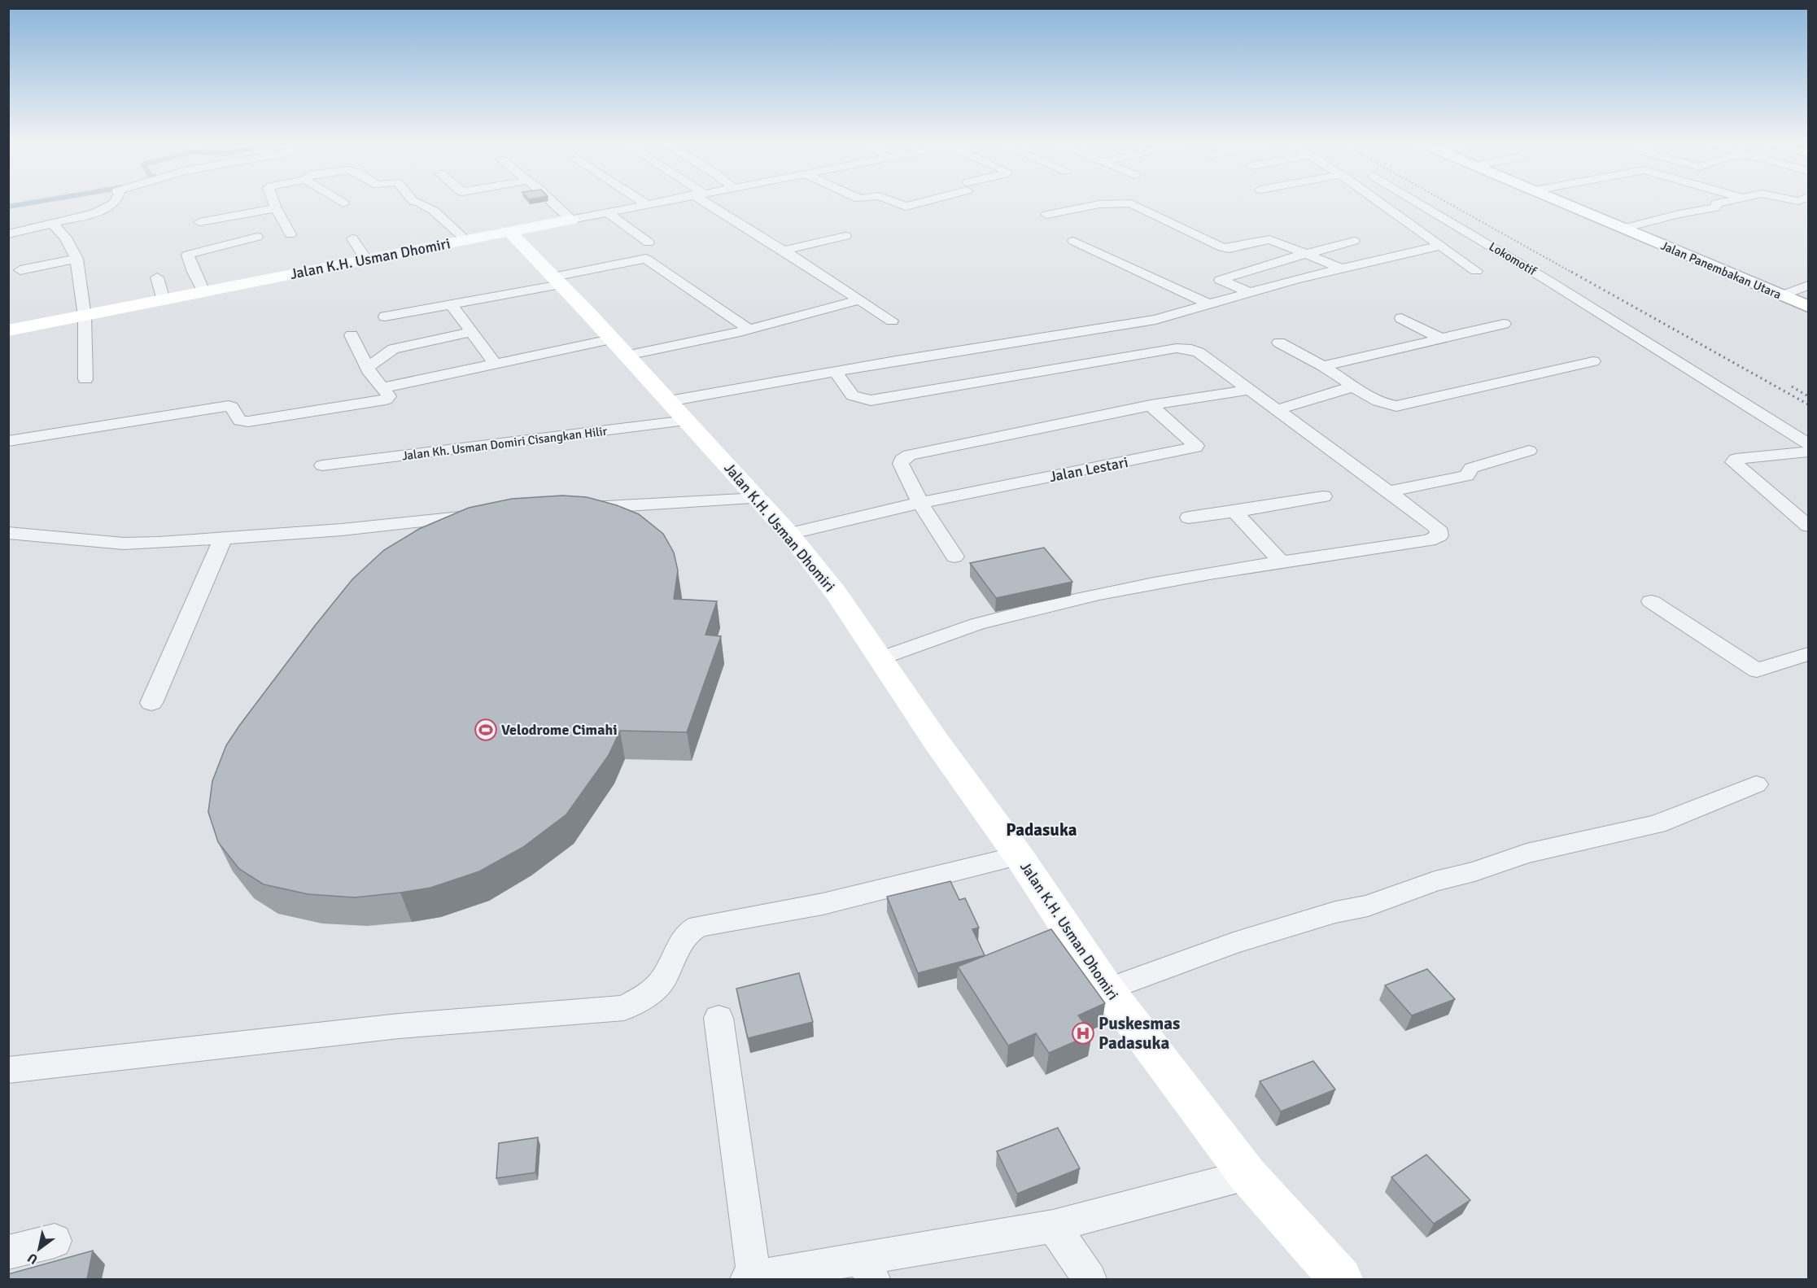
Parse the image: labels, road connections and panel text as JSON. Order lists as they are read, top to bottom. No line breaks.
{"streets":{"main road":["Jalan K.H. Usman Dhomiri","Jalan Panembakan Utara"],"street":["Lokomotif","Jalan Kh. Usman Domiri Cisangkan Hilir","Jalan Lestari"]},"crossings":[["Jalan K.H. Usman Dhomiri","Jalan Kh. Usman Domiri Cisangkan Hilir"]],"districts":["Padasuka"],"places":{"sports":["Velodrome Cimahi"],"hospital":["Puskesmas Padasuka"]},"north":"bottom left"}
